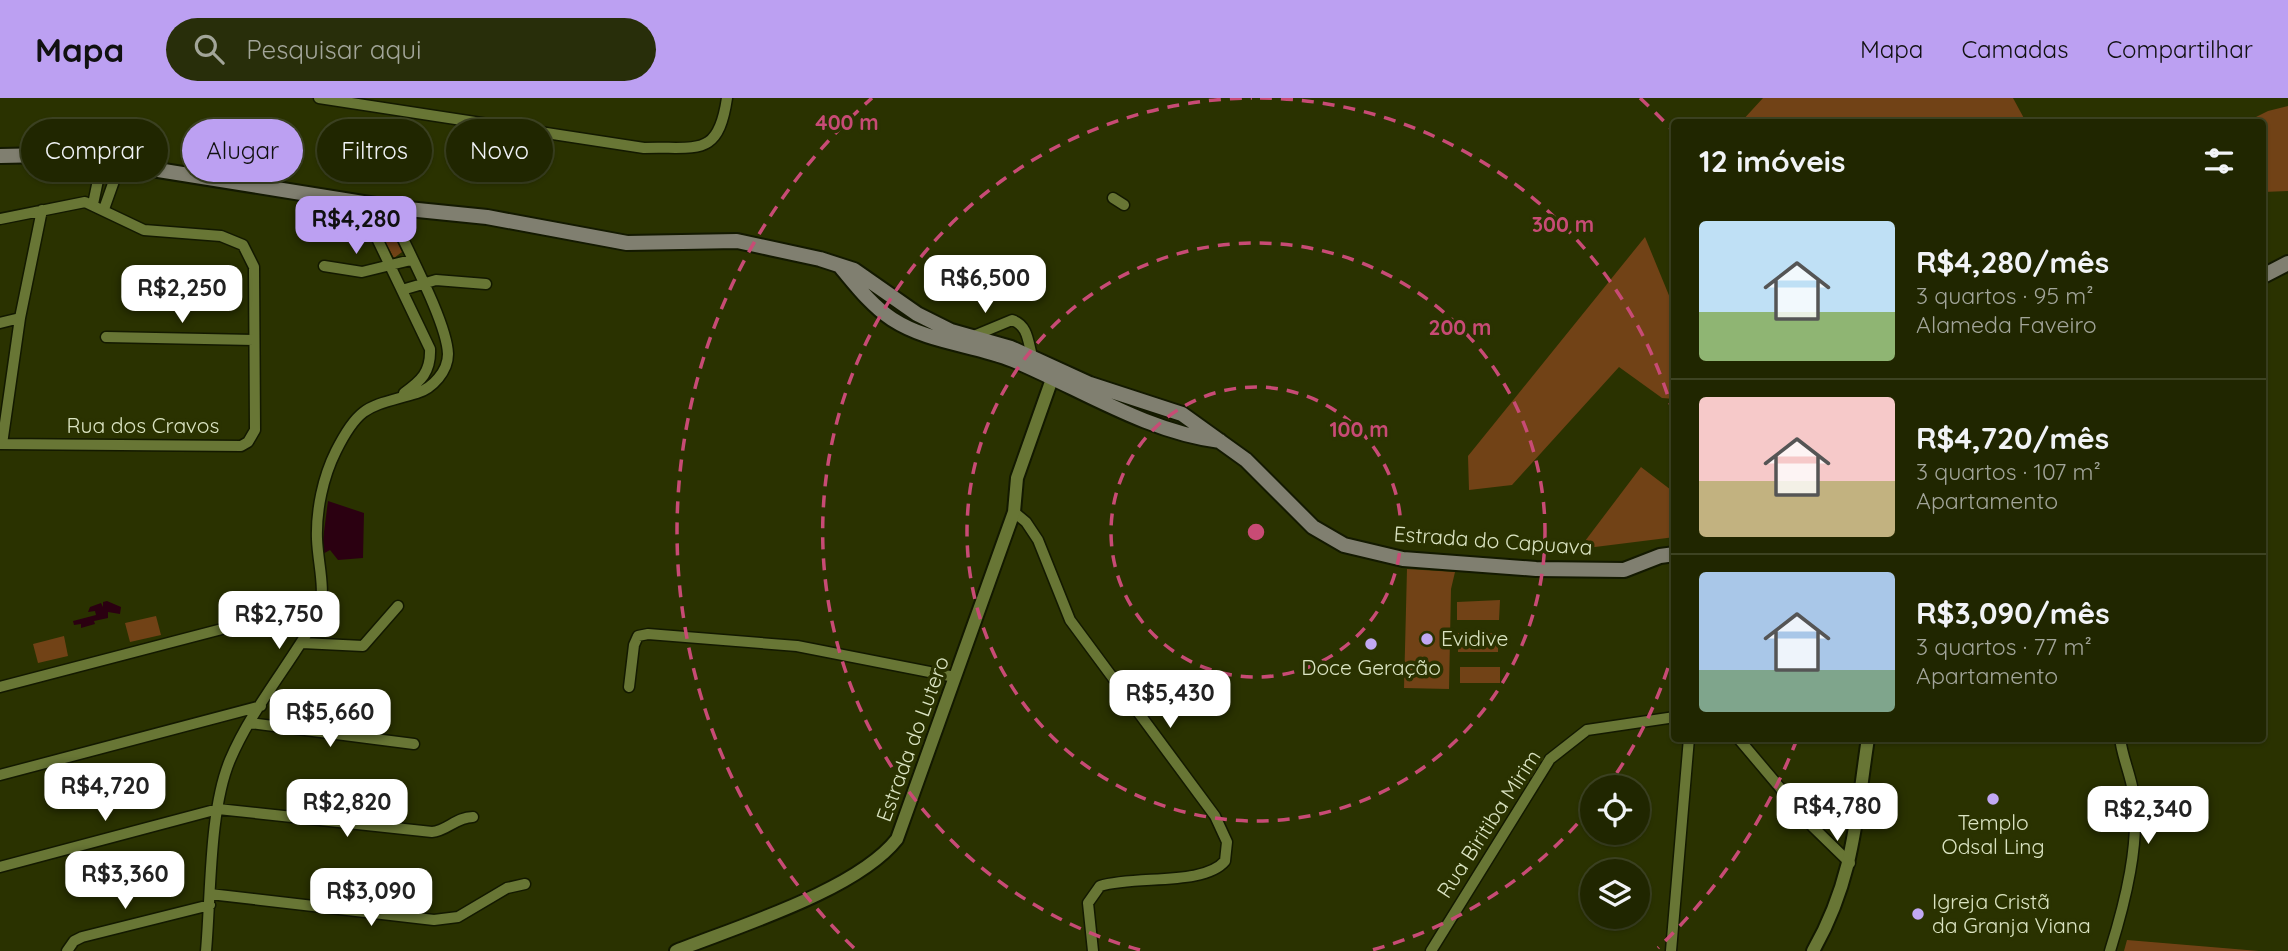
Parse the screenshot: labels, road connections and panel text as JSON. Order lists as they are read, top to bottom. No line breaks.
{"streets":{"main road":["Estrada do Capuava"],"street":["Rua dos Cravos","Estrada do Lutero","Rua Biritiba Mirim"]},"crossings":[["Estrada do Capuava","Estrada do Lutero"]],"places":["Evidive","Doce Geração","Templo Odsal Ling","Igreja Cristã da Granja Viana"],"page":{"header":"Mapa","search":"Pesquisar aqui","nav":["Mapa","Camadas","Compartilhar"],"chip":["Comprar","Alugar","Filtros","Novo"],"heading":"12 imóveis","price":["R$4,280","R$6,500","R$2,250","R$2,750","R$5,430","R$5,660","R$4,720","R$2,820","R$4,780","R$2,340","R$3,360","R$3,090"],"list":[{"name":"R$4,280/mês","note":"3 quartos · 95 m² · Alameda Faveiro"},{"name":"R$4,720/mês","note":"3 quartos · 107 m² · Apartamento"},{"name":"R$3,090/mês","note":"3 quartos · 77 m² · Apartamento"}]},"rings":["400 m","300 m","200 m","100 m"]}
